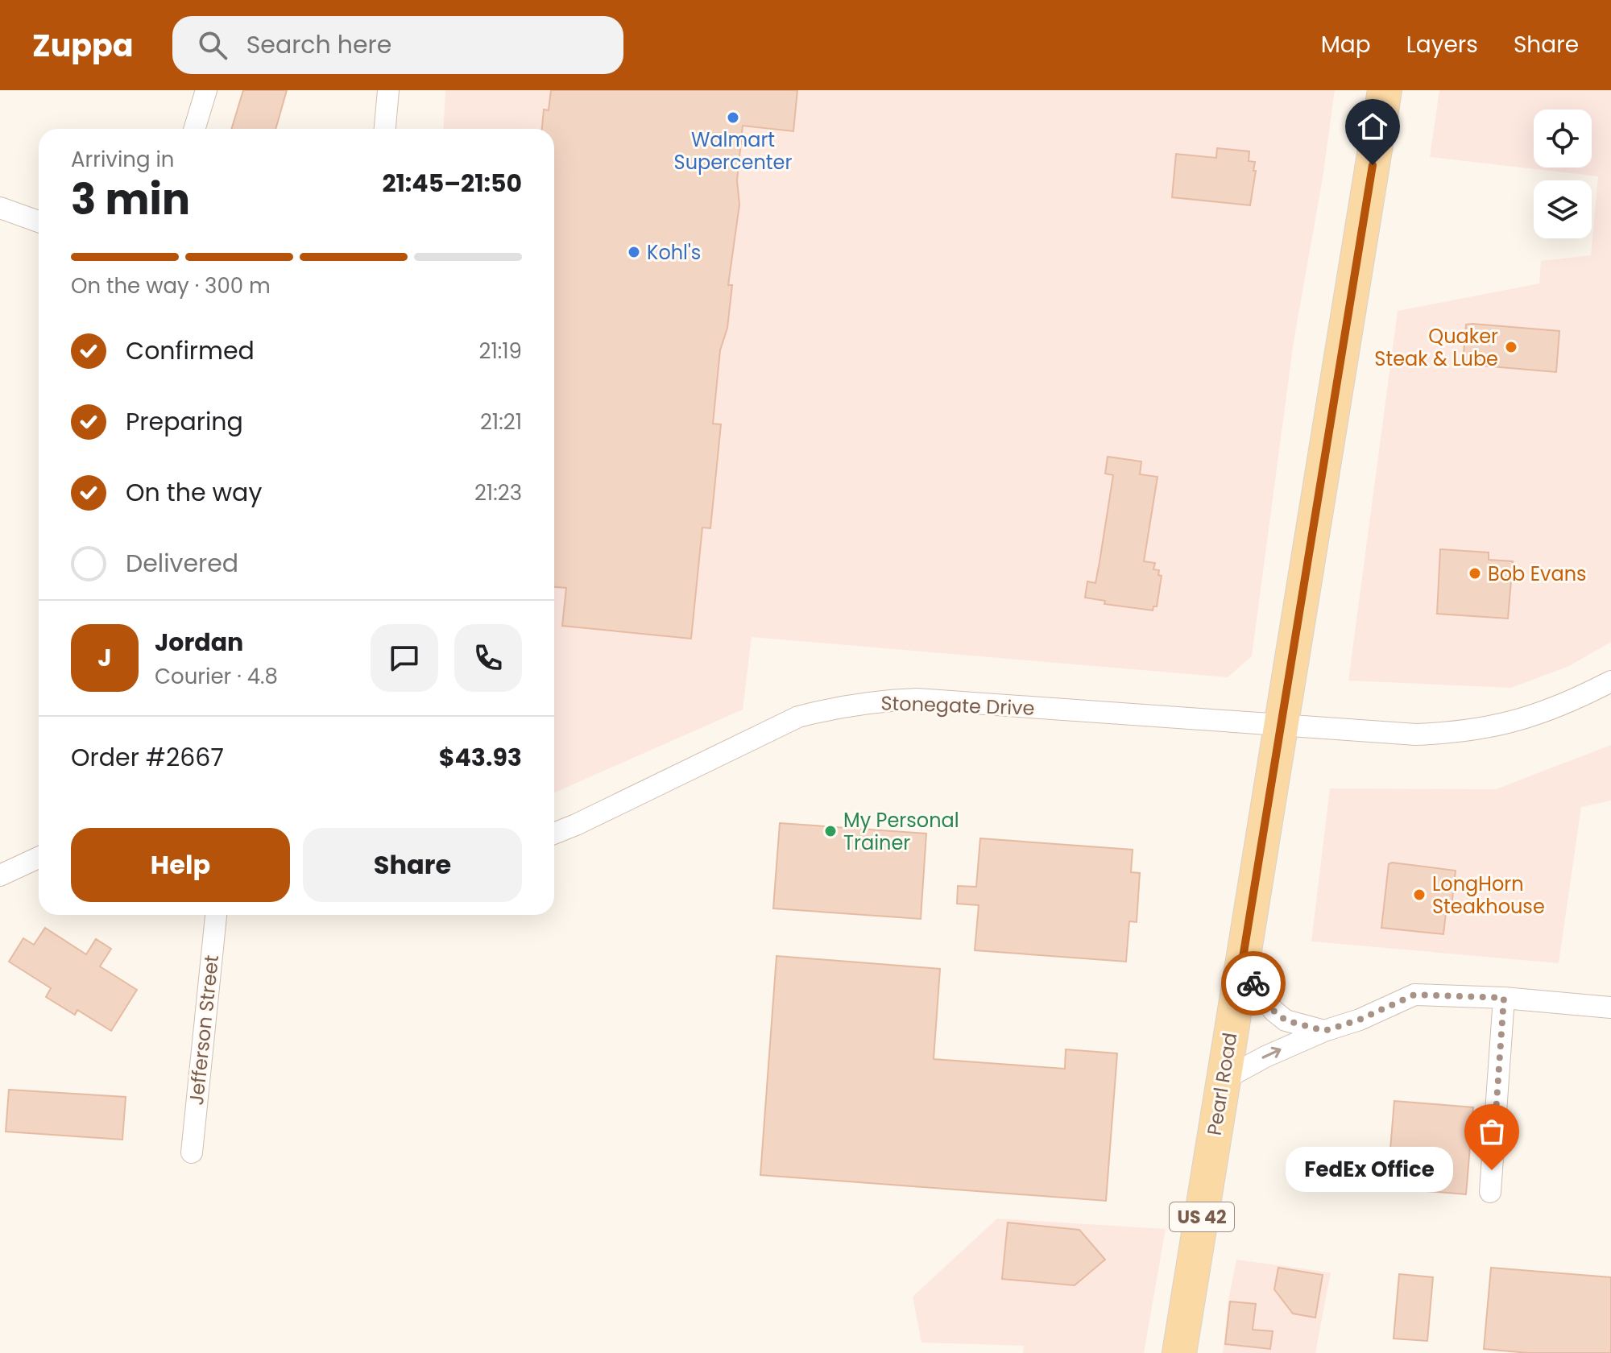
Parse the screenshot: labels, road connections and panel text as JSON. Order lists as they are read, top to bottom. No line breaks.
{"streets":{"main road":["Pearl Road","US 42"],"street":["Stonegate Drive","Jefferson Street"]},"crossings":[["Stonegate Drive","Pearl Road"]],"places":["Walmart Supercenter","Kohl's","Quaker Steak & Lube","Bob Evans","My Personal Trainer","LongHorn Steakhouse","FedEx Office"],"page":{"header":"Zuppa","search":"Search here","nav":["Map","Layers","Share"],"heading":["3 min","Arriving in","21:45–21:50"],"panel":["Jordan","Courier · 4.8","Order #2667","$43.93"],"bar":"On the way · 300 m","list":[["Confirmed","21:19"],["Preparing","21:21"],["On the way","21:23"],"Delivered"],"round":"J","buttons":["Help","Share"],"bubble":"FedEx Office"}}
